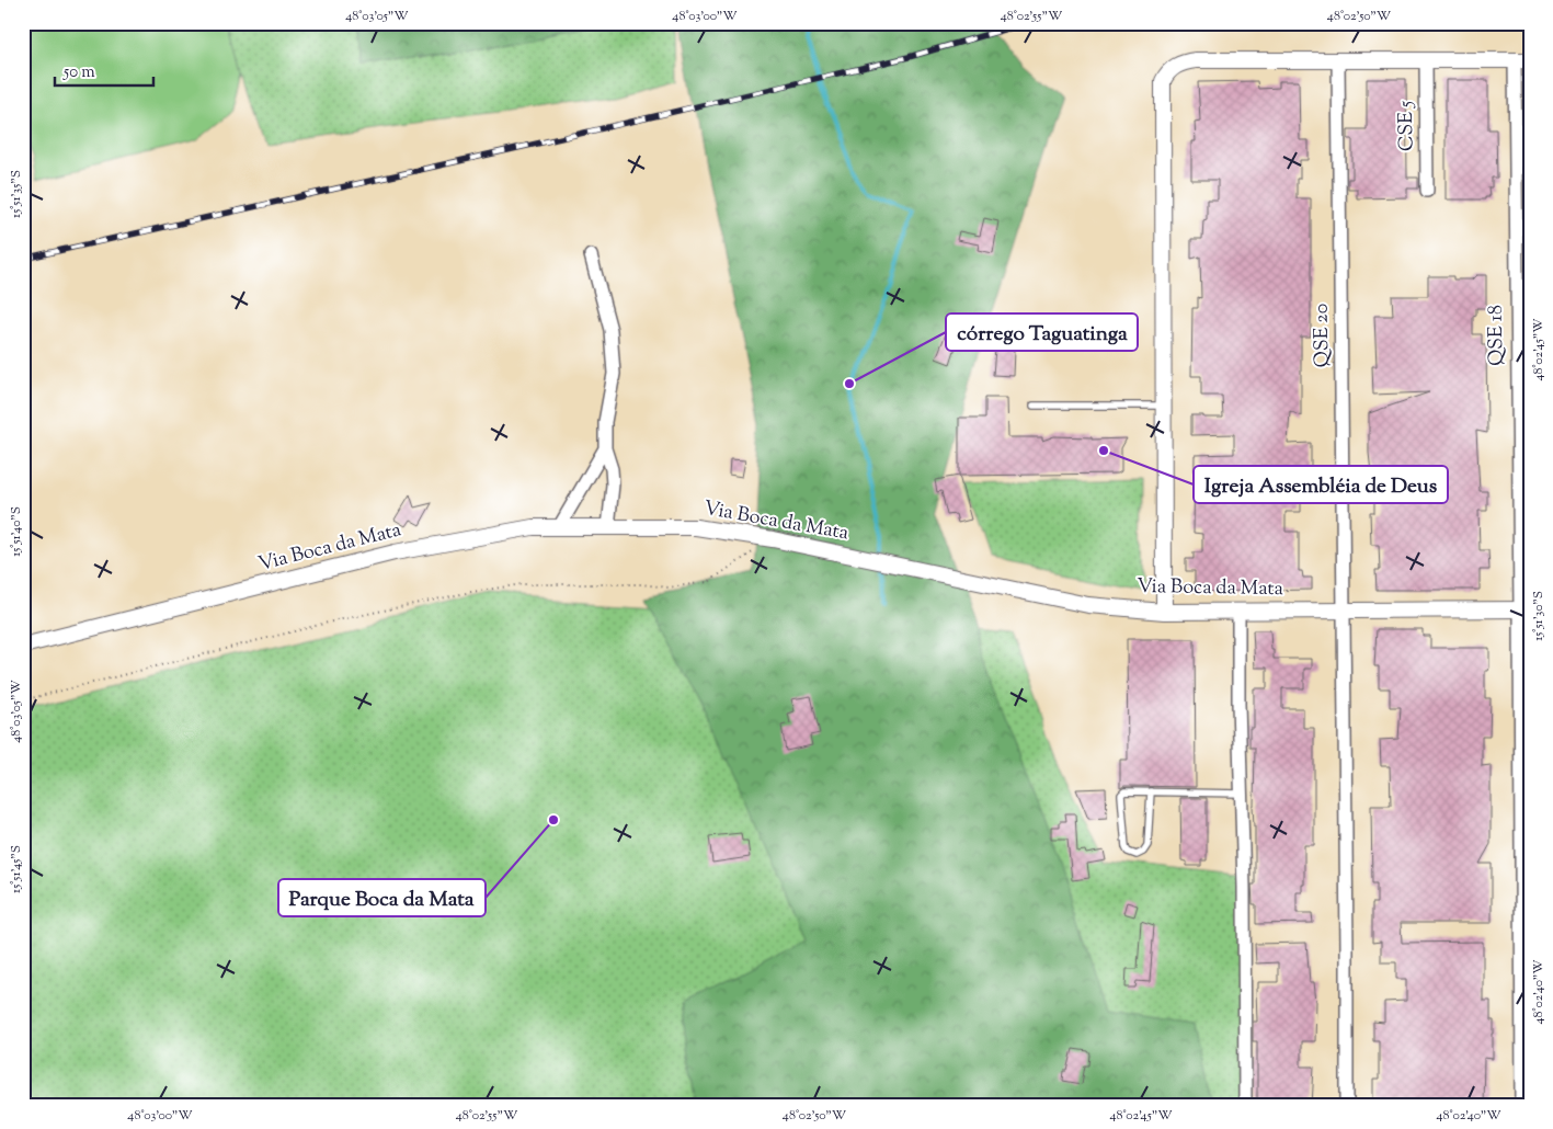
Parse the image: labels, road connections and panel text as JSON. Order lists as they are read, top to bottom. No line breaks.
{"streets":{"street":["CSE 5","QSE 20","QSE 18","Via Boca da Mata"]},"crossings":[["QSE 20","Via Boca da Mata"],["QSE 18","Via Boca da Mata"]],"places":["córrego Taguatinga","Igreja Assembléia de Deus","Parque Boca da Mata"],"scale_bar":"50 m","coordinates":["48°03'05\"W","48°03'00\"W","48°02'55\"W","48°02'50\"W","15°51'35\"S","48°02'45\"W","15°51'40\"S","15°51'30\"S","15°51'45\"S","48°02'40\"W"]}
